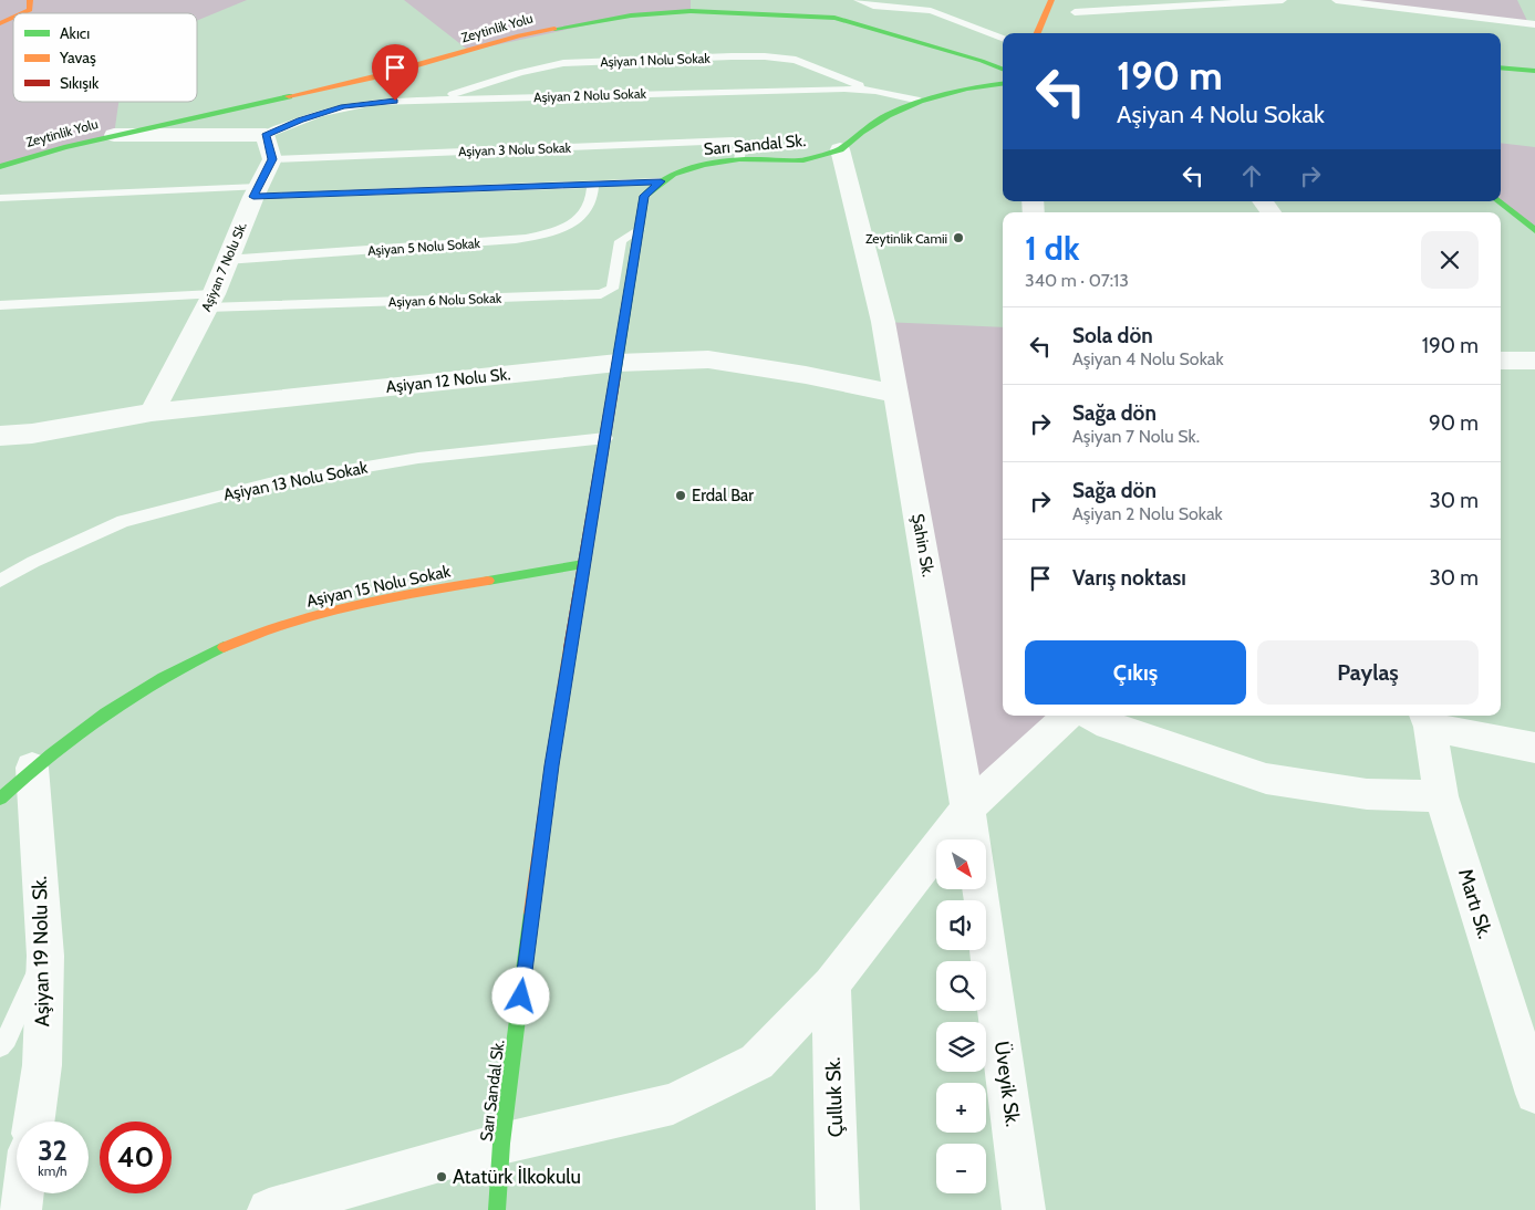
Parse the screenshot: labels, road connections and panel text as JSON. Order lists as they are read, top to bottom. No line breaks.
{"streets":{"street":["Zeytinlik Yolu","Sarı Sandal Sk.","Aşiyan 7 Nolu Sk.","Aşiyan 12 Nolu Sk.","Şahin Sk.","Aşiyan 15 Nolu Sokak","Martı Sk.","Aşiyan 19 Nolu Sk.","Üveyik Sk.","Çulluk Sk."],"lane":["Aşiyan 1 Nolu Sokak","Aşiyan 2 Nolu Sokak","Aşiyan 3 Nolu Sokak","Aşiyan 5 Nolu Sokak","Aşiyan 6 Nolu Sokak","Aşiyan 13 Nolu Sokak"]},"crossings":[["Aşiyan 1 Nolu Sokak","Aşiyan 2 Nolu Sokak"],["Sarı Sandal Sk.","Aşiyan 3 Nolu Sokak"],["Sarı Sandal Sk.","Aşiyan 6 Nolu Sokak"],["Sarı Sandal Sk.","Aşiyan 12 Nolu Sk."],["Sarı Sandal Sk.","Aşiyan 13 Nolu Sokak"],["Sarı Sandal Sk.","Şahin Sk."],["Sarı Sandal Sk.","Aşiyan 15 Nolu Sokak"],["Aşiyan 3 Nolu Sokak","Aşiyan 7 Nolu Sk."],["Aşiyan 5 Nolu Sokak","Aşiyan 7 Nolu Sk."],["Aşiyan 7 Nolu Sk.","Aşiyan 6 Nolu Sokak"],["Aşiyan 7 Nolu Sk.","Aşiyan 12 Nolu Sk."],["Aşiyan 12 Nolu Sk.","Şahin Sk."],["Aşiyan 15 Nolu Sokak","Aşiyan 19 Nolu Sk."]],"places":["Zeytinlik Camii","Erdal Bar","Atatürk İlkokulu"],"legend":["Akıcı","Yavaş","Sıkışık"],"north":"bottom right","page":{"turn":["190 m","Aşiyan 4 Nolu Sokak"],"heading":["1 dk","340 m · 07:13"],"list":[{"name":"Sola dön","note":"Aşiyan 4 Nolu Sokak","value":"190 m"},{"name":"Sağa dön","note":"Aşiyan 7 Nolu Sk.","value":"90 m"},{"name":"Sağa dön","note":"Aşiyan 2 Nolu Sokak","value":"30 m"},{"name":"Varış noktası","value":"30 m"}],"buttons":["Çıkış","Paylaş"],"map_buttons":["+","−"],"speed":"32 km/h","limit":"40"}}
